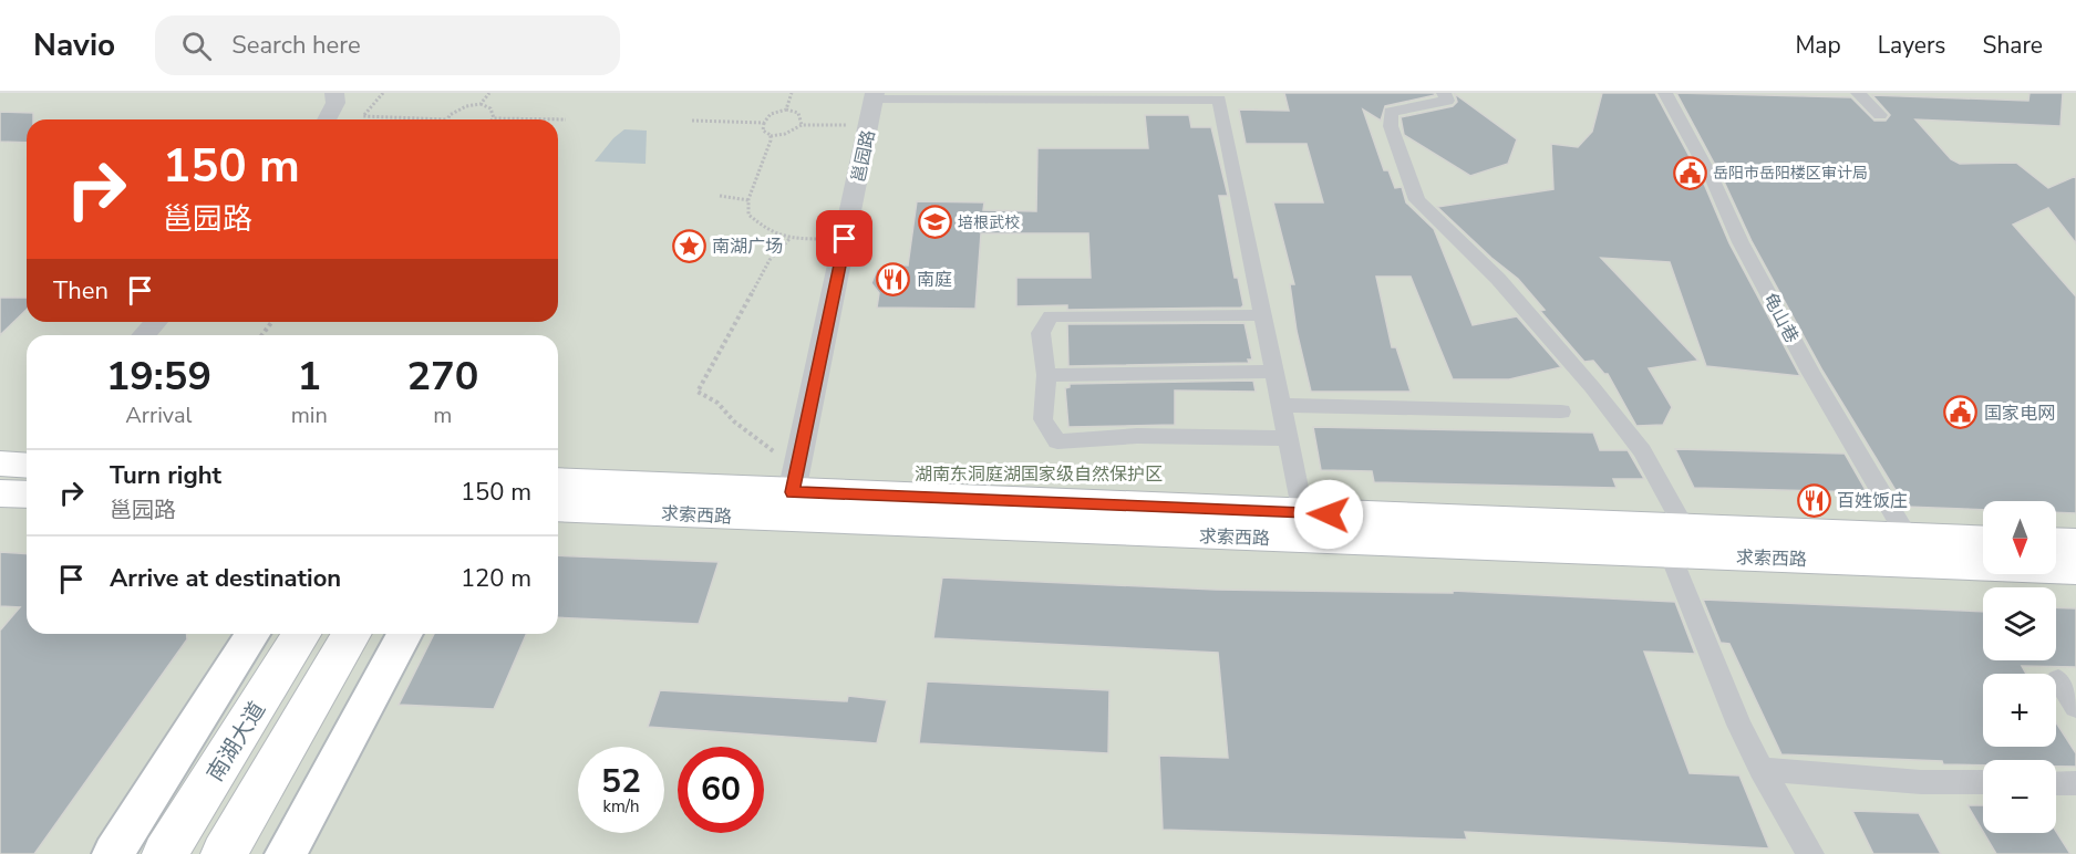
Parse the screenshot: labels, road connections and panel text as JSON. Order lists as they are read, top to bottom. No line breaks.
{"streets":{"main road":["求索西路","南湖大道"],"street":["邕园路","龟山巷"]},"crossings":[["邕园路","求索西路"],["龟山巷","求索西路"]],"parks":["湖南东洞庭湖国家级自然保护区"],"places":{"public building":["岳阳市岳阳楼区审计局","国家电网"],"school or university":["培根武校"],"place":["南湖广场"],"restaurant":["南庭","百姓饭庄"]},"north":"bottom","page":{"header":"Navio","search":"Search here","nav":["Map","Layers","Share"],"turn":["150 m","邕园路"],"then":"Then","eta":["19:59","Arrival","1","min","270","m"],"list":[{"name":"Turn right","note":"邕园路","value":"150 m"},{"name":"Arrive at destination","value":"120 m"}],"map_buttons":["+","−"],"speed":"52 km/h","limit":"60"}}
